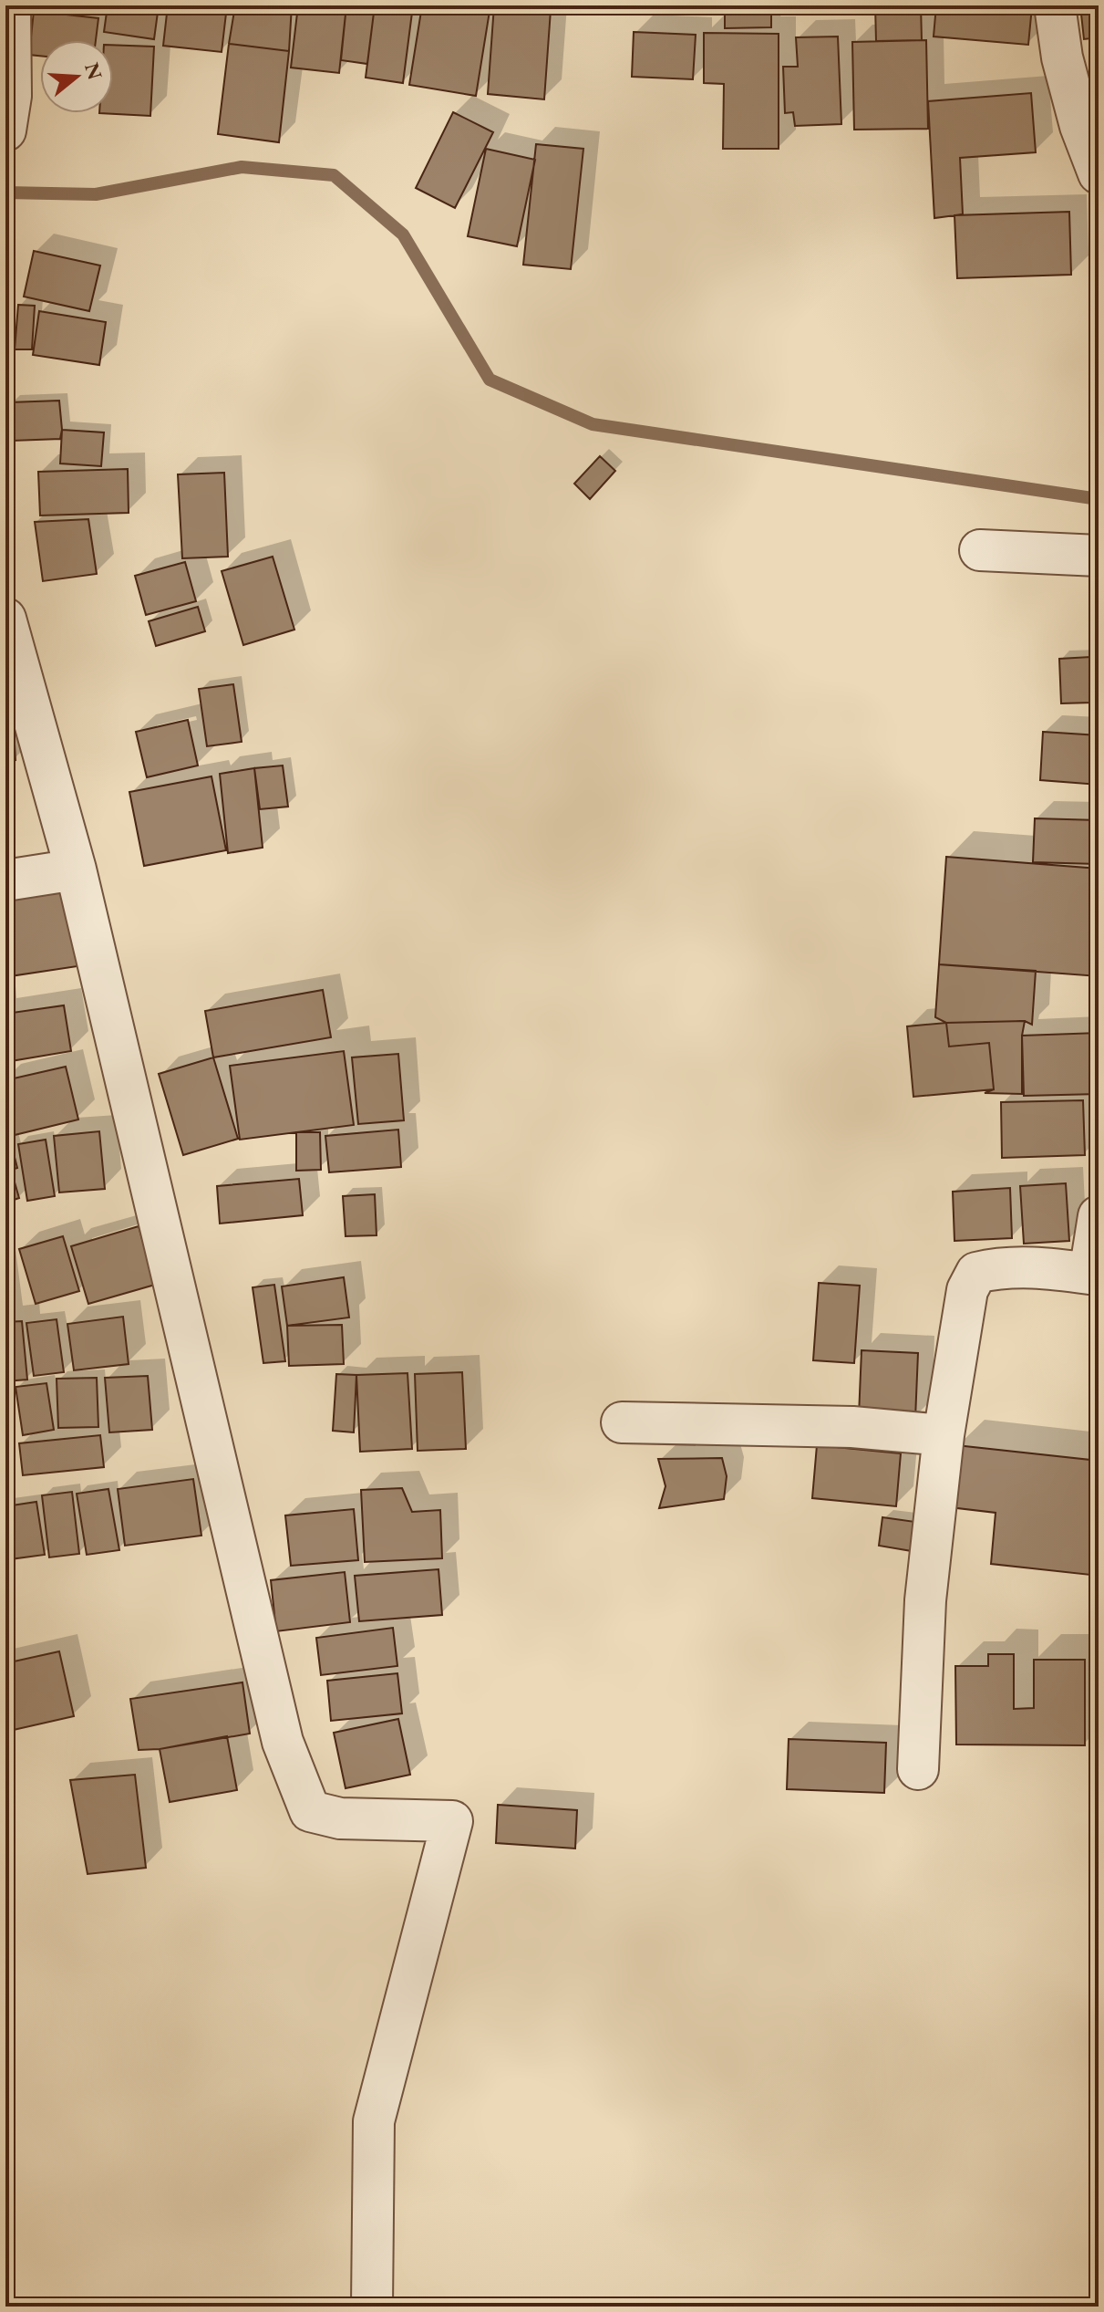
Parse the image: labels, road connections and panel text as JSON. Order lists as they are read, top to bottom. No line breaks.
{"north":"right"}
